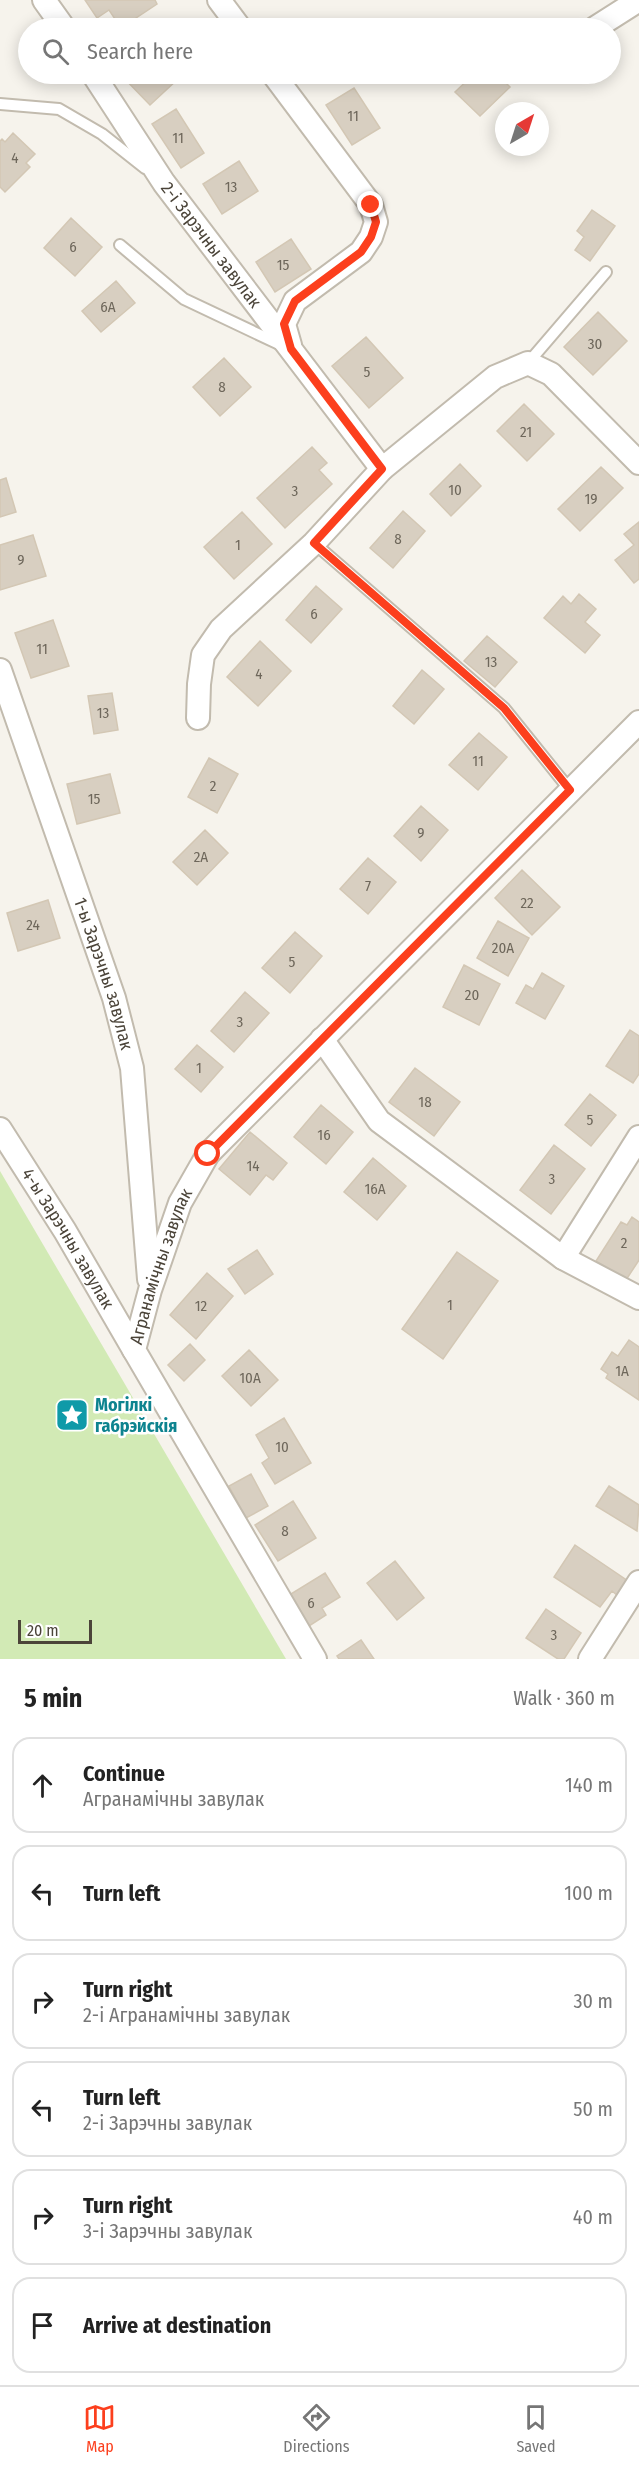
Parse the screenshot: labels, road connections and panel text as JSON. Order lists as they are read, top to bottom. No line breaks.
{"streets":{"street":["2-і Зарэчны завулак","1-ы Зарэчны завулак","4-ы Зарэчны завулак","Агранамічны завулак"]},"crossings":[["1-ы Зарэчны завулак","Агранамічны завулак"],["4-ы Зарэчны завулак","Агранамічны завулак"]],"places":{"place":["Могілкі габрэйскія"]},"house_numbers":["11","11","4","13","6","15","6А","30","5","8","21","10","3","19","8","1","9","6","11","13","4","13","11","2","15","9","2А","7","22","24","20А","5","20","3","1","18","5","16","14","3","16А","2","1","12","1А","10А","10","8","6","3"],"scale_bar":"20 m","north":"top right","page":{"search":"Search here","scale":"20 m","heading":["5 min","Walk · 360 m"],"list":[["Continue","Агранамічны завулак","140 m"],["Turn left","100 m"],["Turn right","2-і Агранамічны завулак","30 m"],["Turn left","2-і Зарэчны завулак","50 m"],["Turn right","3-і Зарэчны завулак","40 m"],"Arrive at destination"],"nav":["Map","Directions","Saved"]}}
